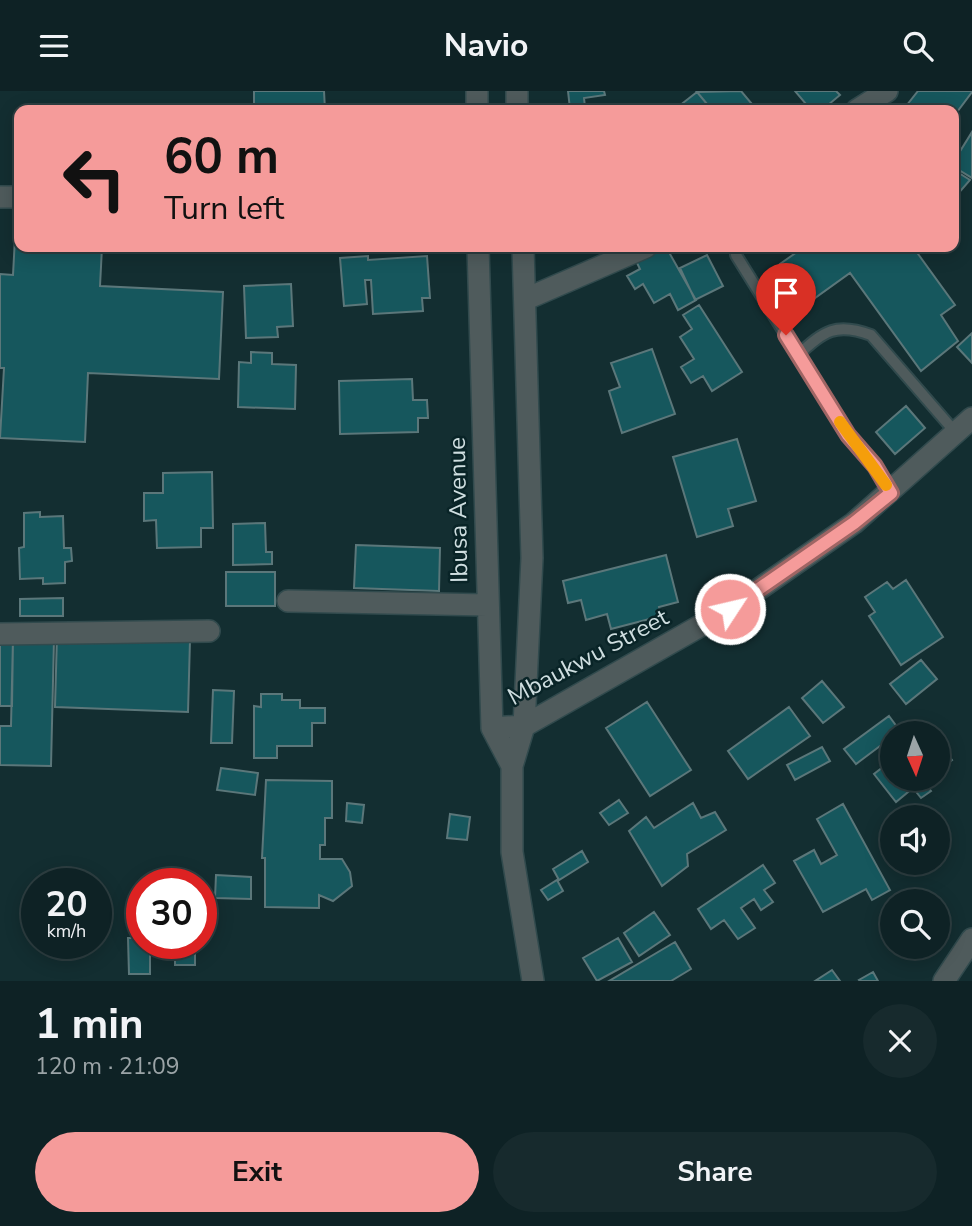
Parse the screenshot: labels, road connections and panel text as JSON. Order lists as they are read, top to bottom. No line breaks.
{"streets":{"street":["Ibusa Avenue","Mbaukwu Street"]},"crossings":[["Ibusa Avenue","Mbaukwu Street"]],"north":"bottom","page":{"header":"Navio","turn":["60 m","Turn left"],"speed":"20 km/h","limit":"30","heading":["1 min","120 m · 21:09"],"buttons":["Exit","Share"]}}
